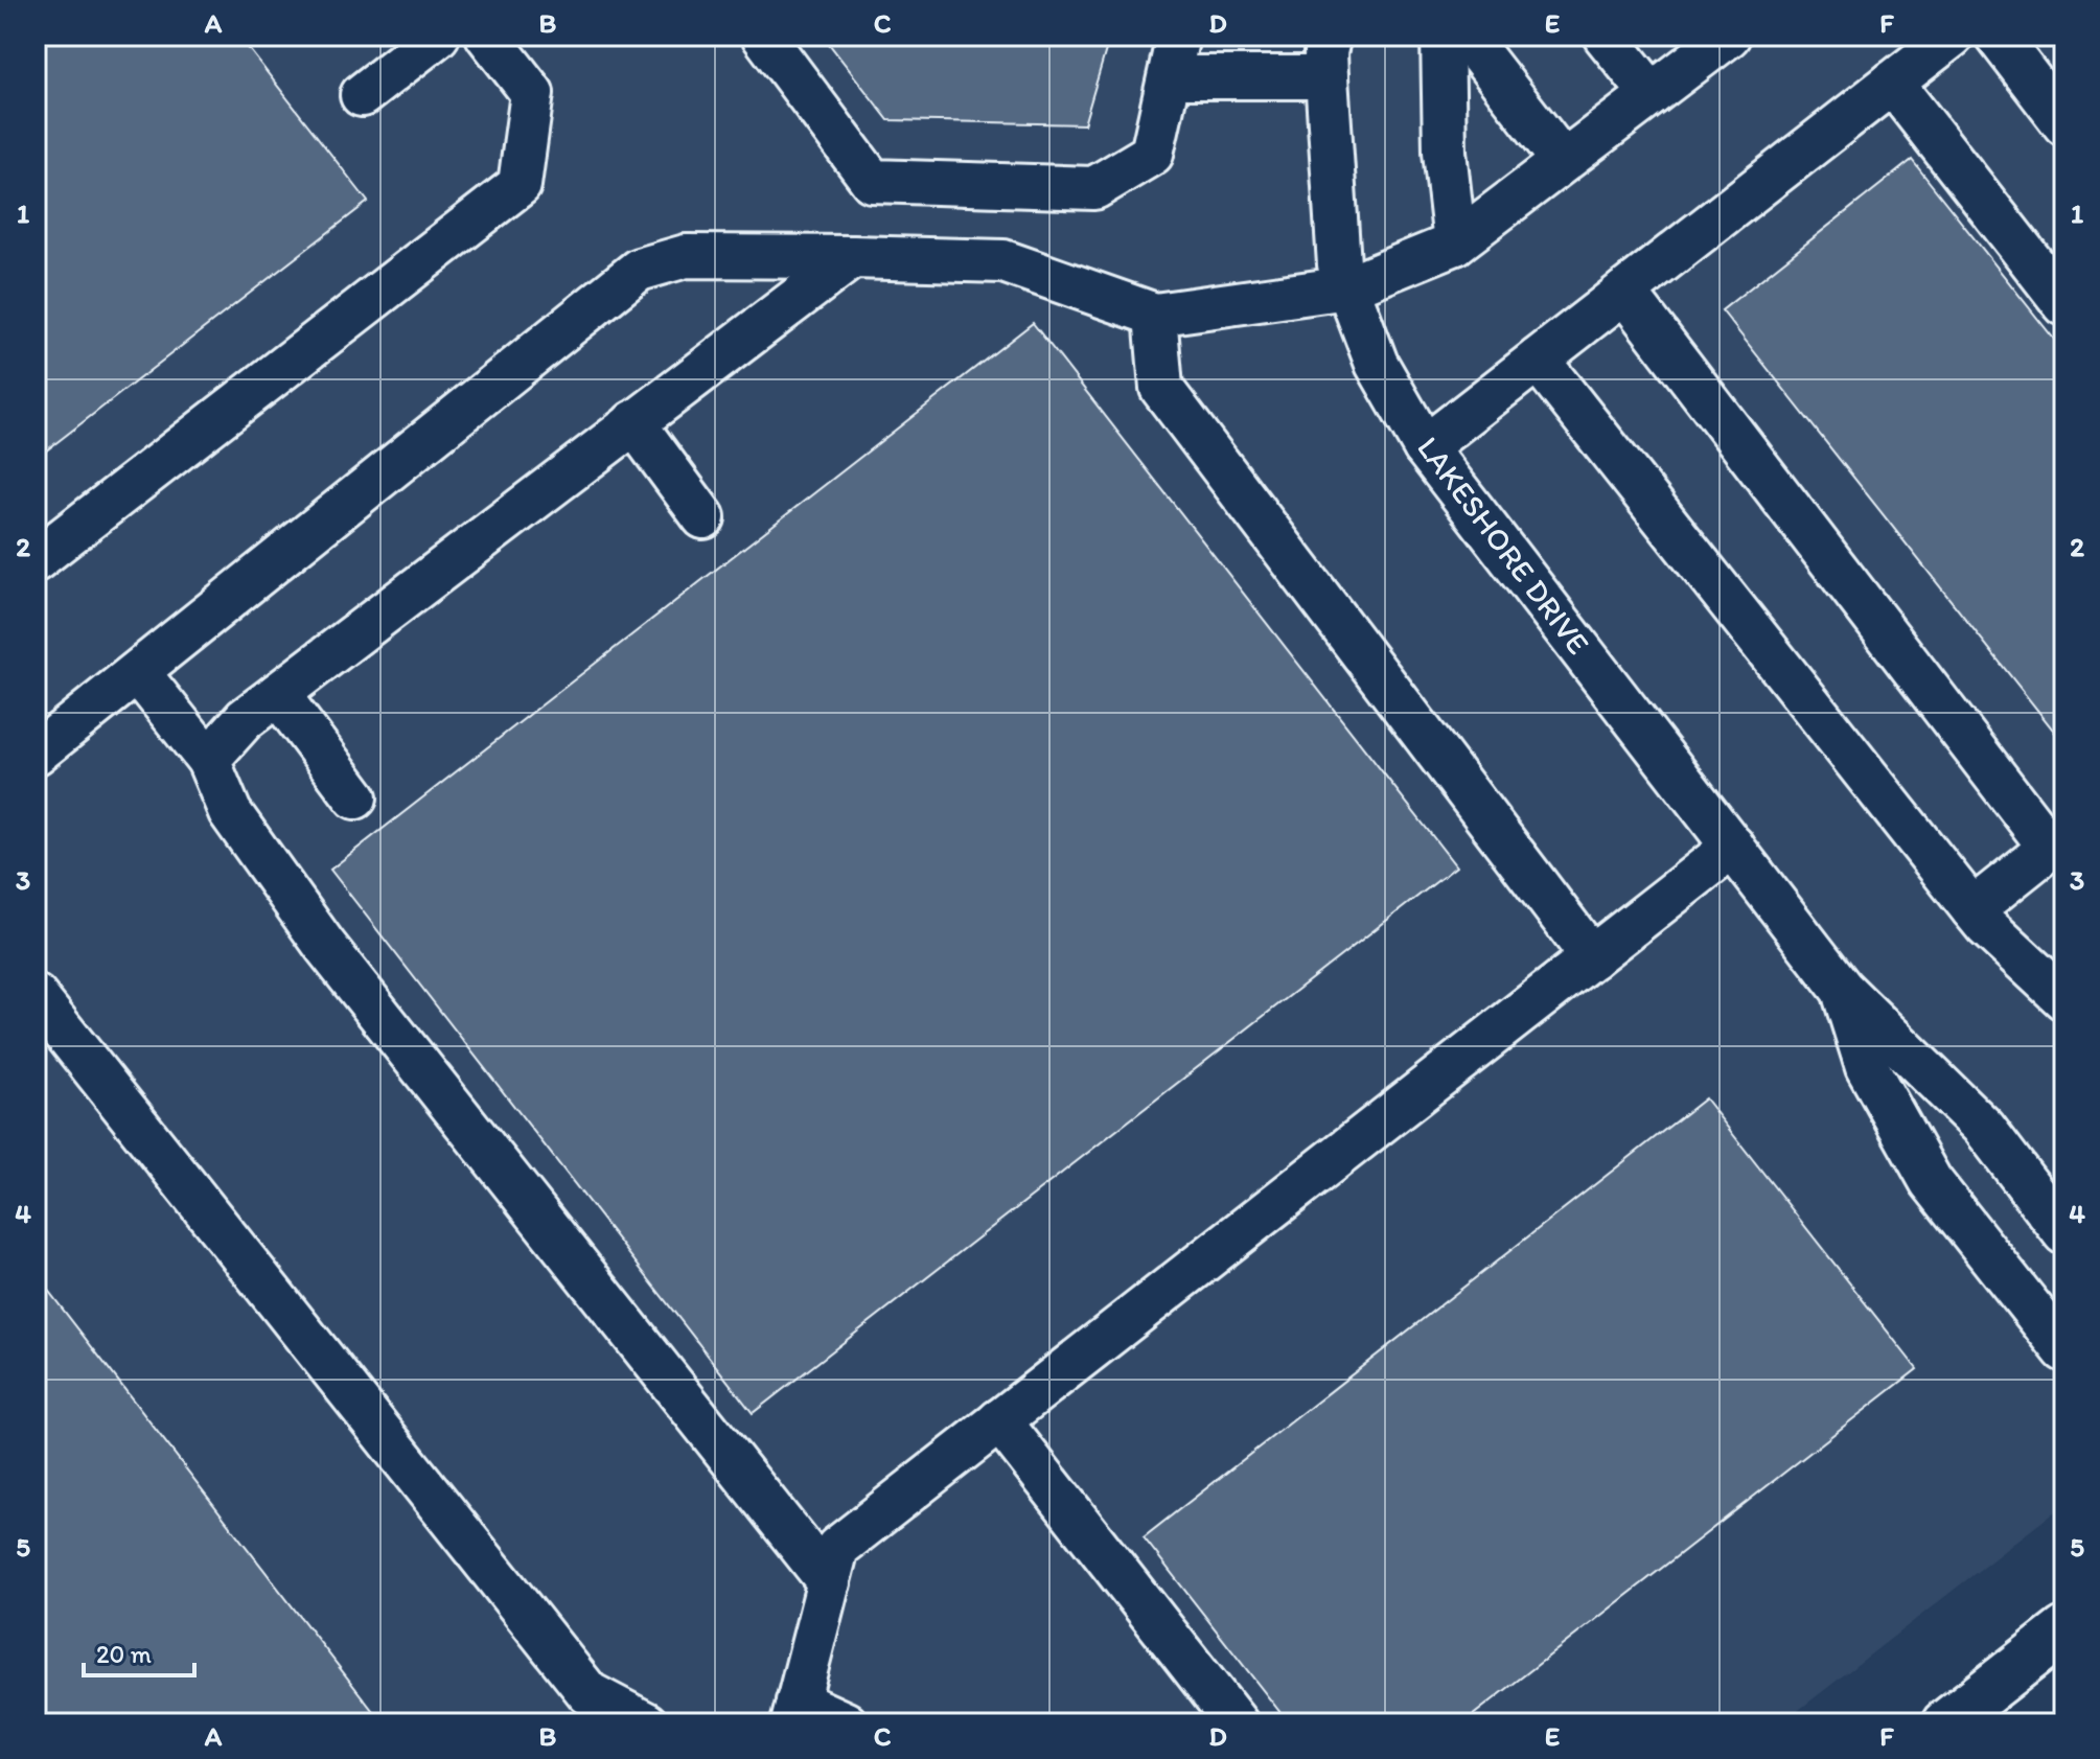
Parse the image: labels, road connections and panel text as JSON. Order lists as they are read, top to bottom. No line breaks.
{"streets":{"street":["LAKESHORE DRIVE"]},"scale_bar":"20 m","grid":{"columns":["A","B","C","D","E","F"],"rows":["1","2","3","4","5"]}}
